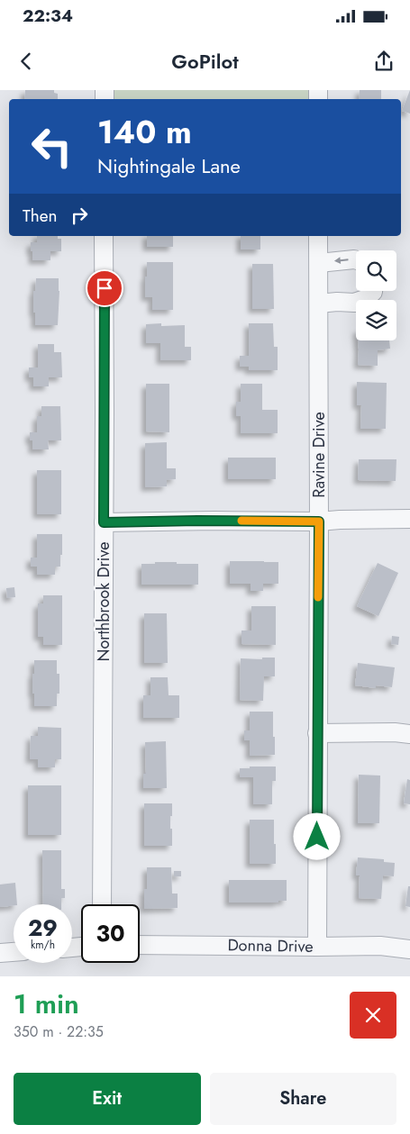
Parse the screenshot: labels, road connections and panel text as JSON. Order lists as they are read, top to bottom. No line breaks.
{"streets":{"street":["Ravine Drive","Northbrook Drive","Donna Drive"]},"crossings":[["Ravine Drive","Donna Drive"]],"page":{"status":"22:34","header":"GoPilot","turn":["140 m","Nightingale Lane"],"then":"Then","speed":"29 km/h","limit":"30","heading":["1 min","350 m · 22:35"],"buttons":["Exit","Share"]}}
